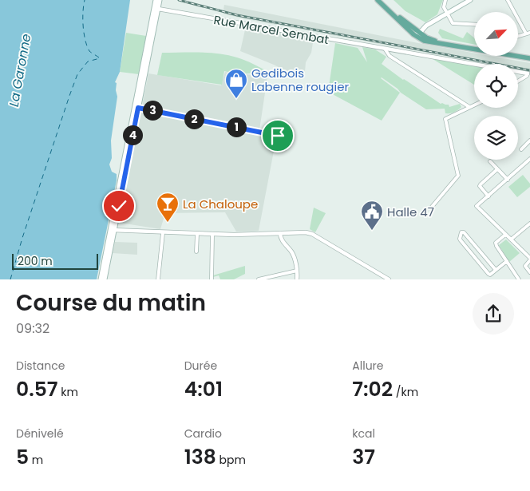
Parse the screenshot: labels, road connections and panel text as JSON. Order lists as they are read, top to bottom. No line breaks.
{"streets":{"street":["Rue Marcel Sembat"]},"water":["La Garonne"],"places":{"shop":["Gedibois Labenne rougier"],"bar":["La Chaloupe"],"public building":["Halle 47"]},"scale_bar":"200 m","north":"top right","page":{"pins":["3","2","1","4"],"scale":"200 m","heading":["Course du matin","09:32"],"stats":[["Distance","0.57 km"],["Durée","4:01"],["Allure","7:02 /km"],["Dénivelé","5 m"],["Cardio","138 bpm"],["kcal","37"]]}}
